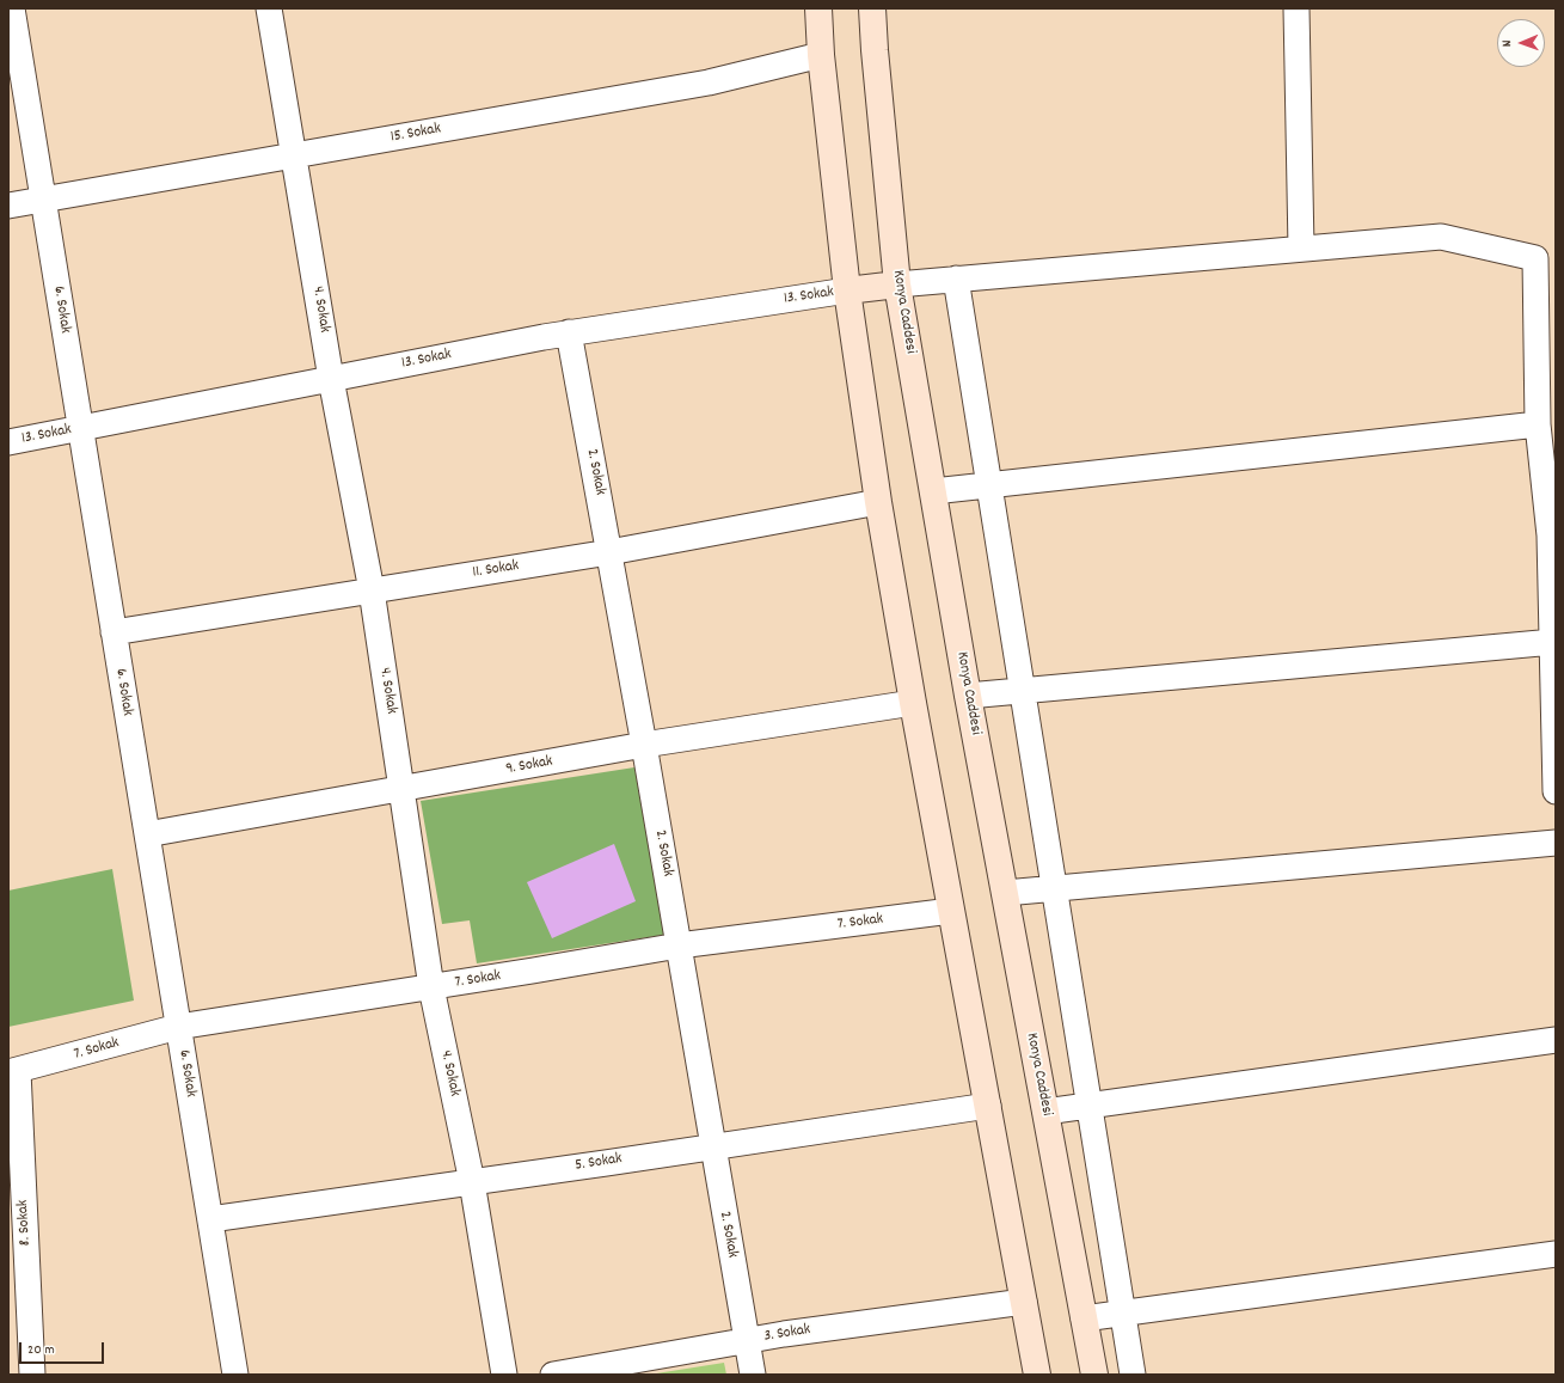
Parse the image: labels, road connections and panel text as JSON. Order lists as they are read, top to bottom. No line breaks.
{"streets":{"main road":["Konya Caddesi"],"street":["15. Sokak","13. Sokak","6. Sokak","4. Sokak","2. Sokak","11. Sokak","9. Sokak","7. Sokak","5. Sokak","8. Sokak","3. Sokak"]},"crossings":[["15. Sokak","6. Sokak"],["15. Sokak","4. Sokak"],["13. Sokak","6. Sokak"],["13. Sokak","4. Sokak"],["13. Sokak","2. Sokak"],["6. Sokak","11. Sokak"],["6. Sokak","9. Sokak"],["6. Sokak","7. Sokak"],["6. Sokak","5. Sokak"],["4. Sokak","11. Sokak"],["4. Sokak","9. Sokak"],["4. Sokak","7. Sokak"],["4. Sokak","5. Sokak"],["2. Sokak","11. Sokak"],["2. Sokak","9. Sokak"],["2. Sokak","7. Sokak"],["2. Sokak","5. Sokak"],["2. Sokak","3. Sokak"],["7. Sokak","8. Sokak"]],"scale_bar":"20 m","north":"left"}
